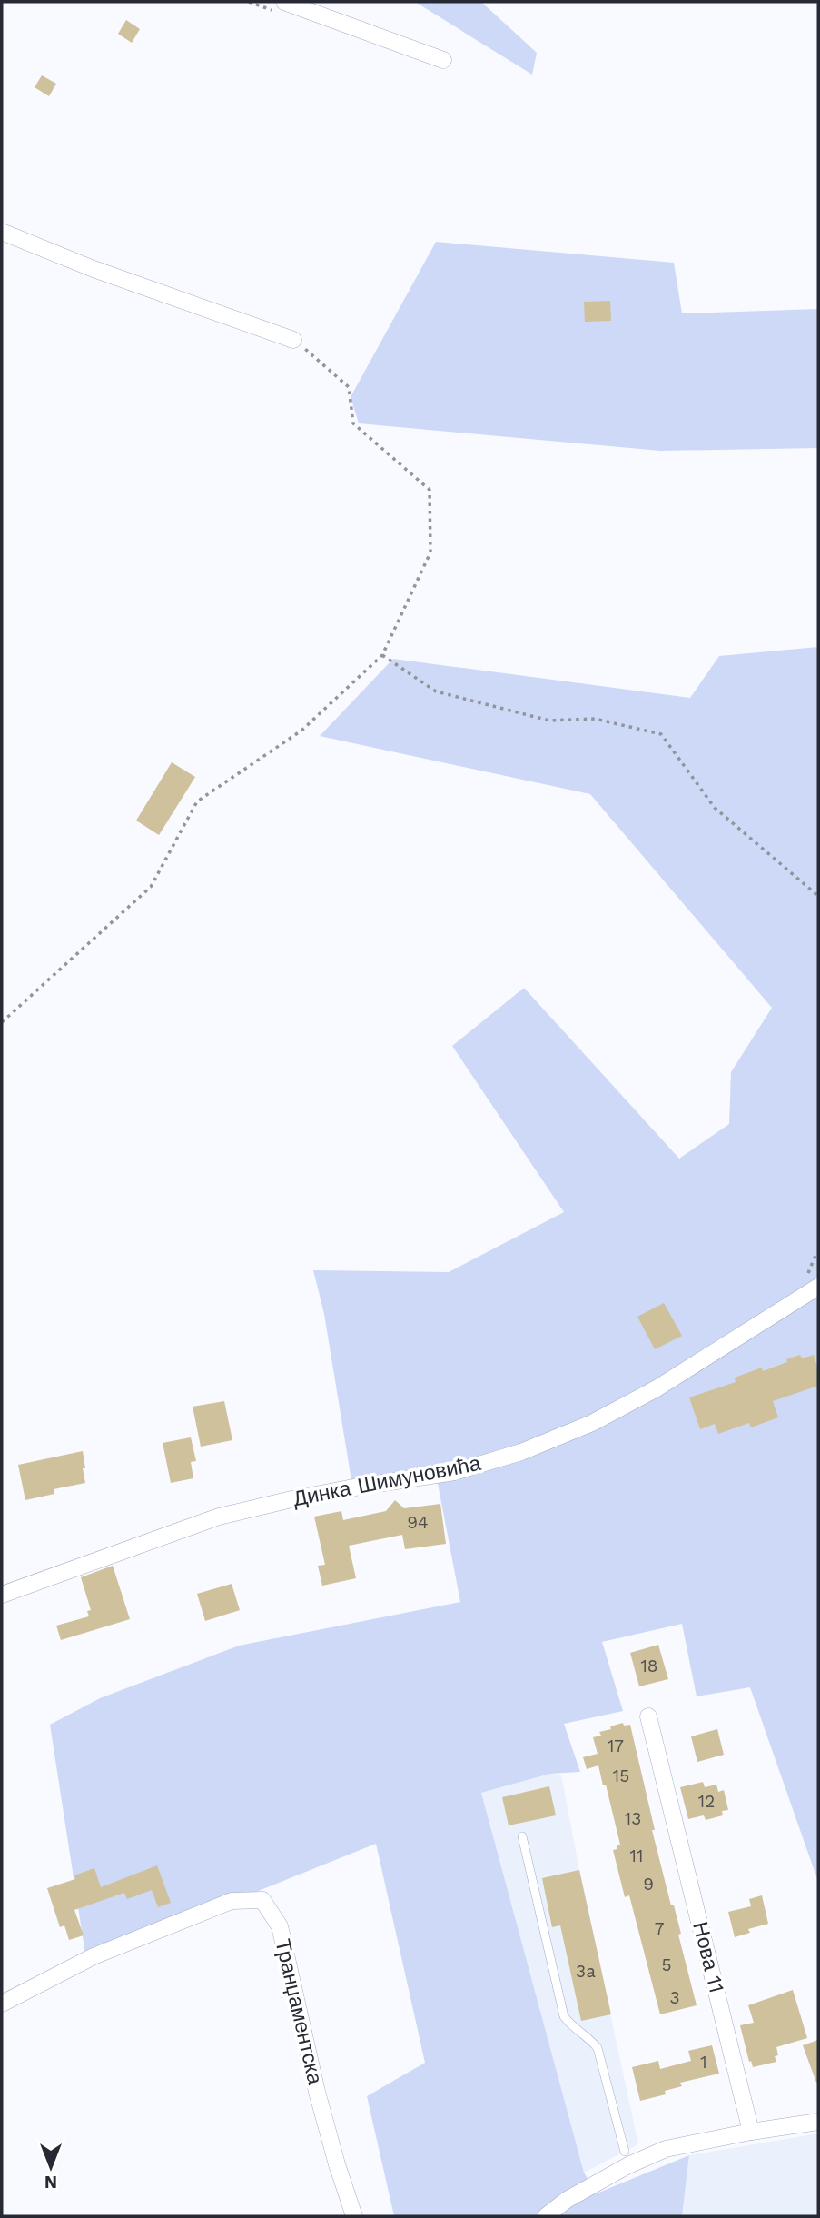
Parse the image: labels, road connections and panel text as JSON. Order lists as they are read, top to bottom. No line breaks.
{"streets":{"street":["Динка Шимуновића","Нова 11","Транџаментска"]},"house_numbers":["94","18","17","15","12","13","11","9","7","5","3a","3","1"],"north":"bottom"}
